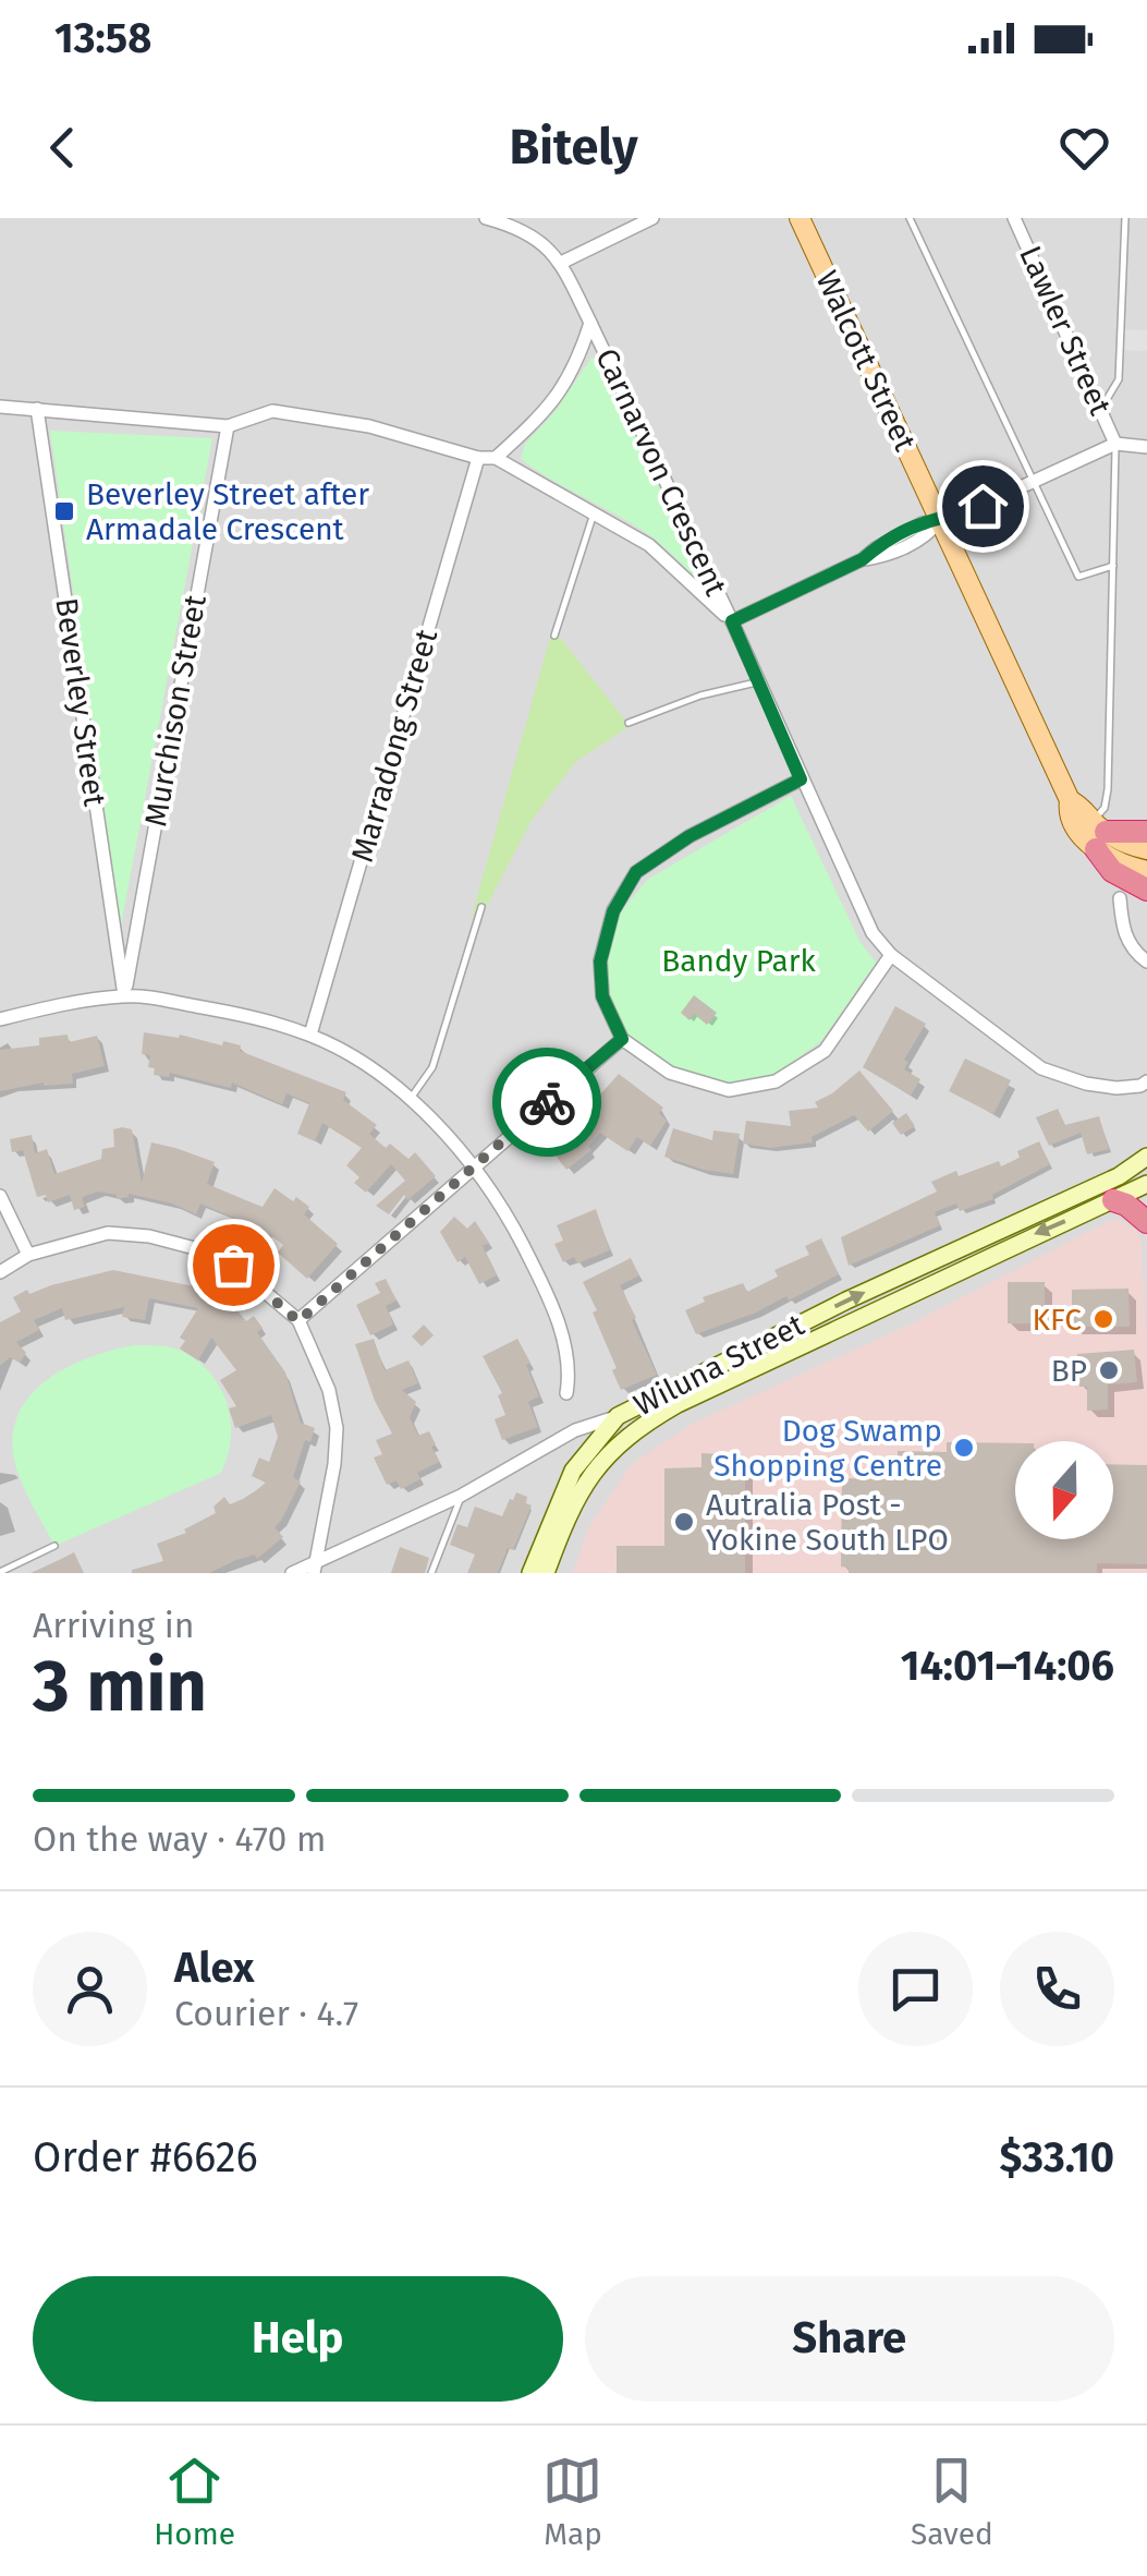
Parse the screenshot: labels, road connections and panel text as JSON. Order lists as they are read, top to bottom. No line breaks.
{"streets":{"main road":["Walcott Street","Wiluna Street"],"street":["Lawler Street","Carnarvon Crescent","Beverley Street","Murchison Street","Marradong Street"]},"crossings":[["Beverley Street","Murchison Street"]],"parks":["Bandy Park"],"places":{"transit":["Beverley Street after Armadale Crescent"],"other":["KFC","BP","Dog Swamp Shopping Centre","Autralia Post - Yokine South LPO"]},"north":"bottom","page":{"status":"13:58","header":"Bitely","heading":["3 min","Arriving in","14:01–14:06"],"panel":["Alex","Courier · 4.7","Order #6626","$33.10"],"bar":"On the way · 470 m","buttons":["Help","Share"],"tabs":["Home","Map","Saved"]}}
